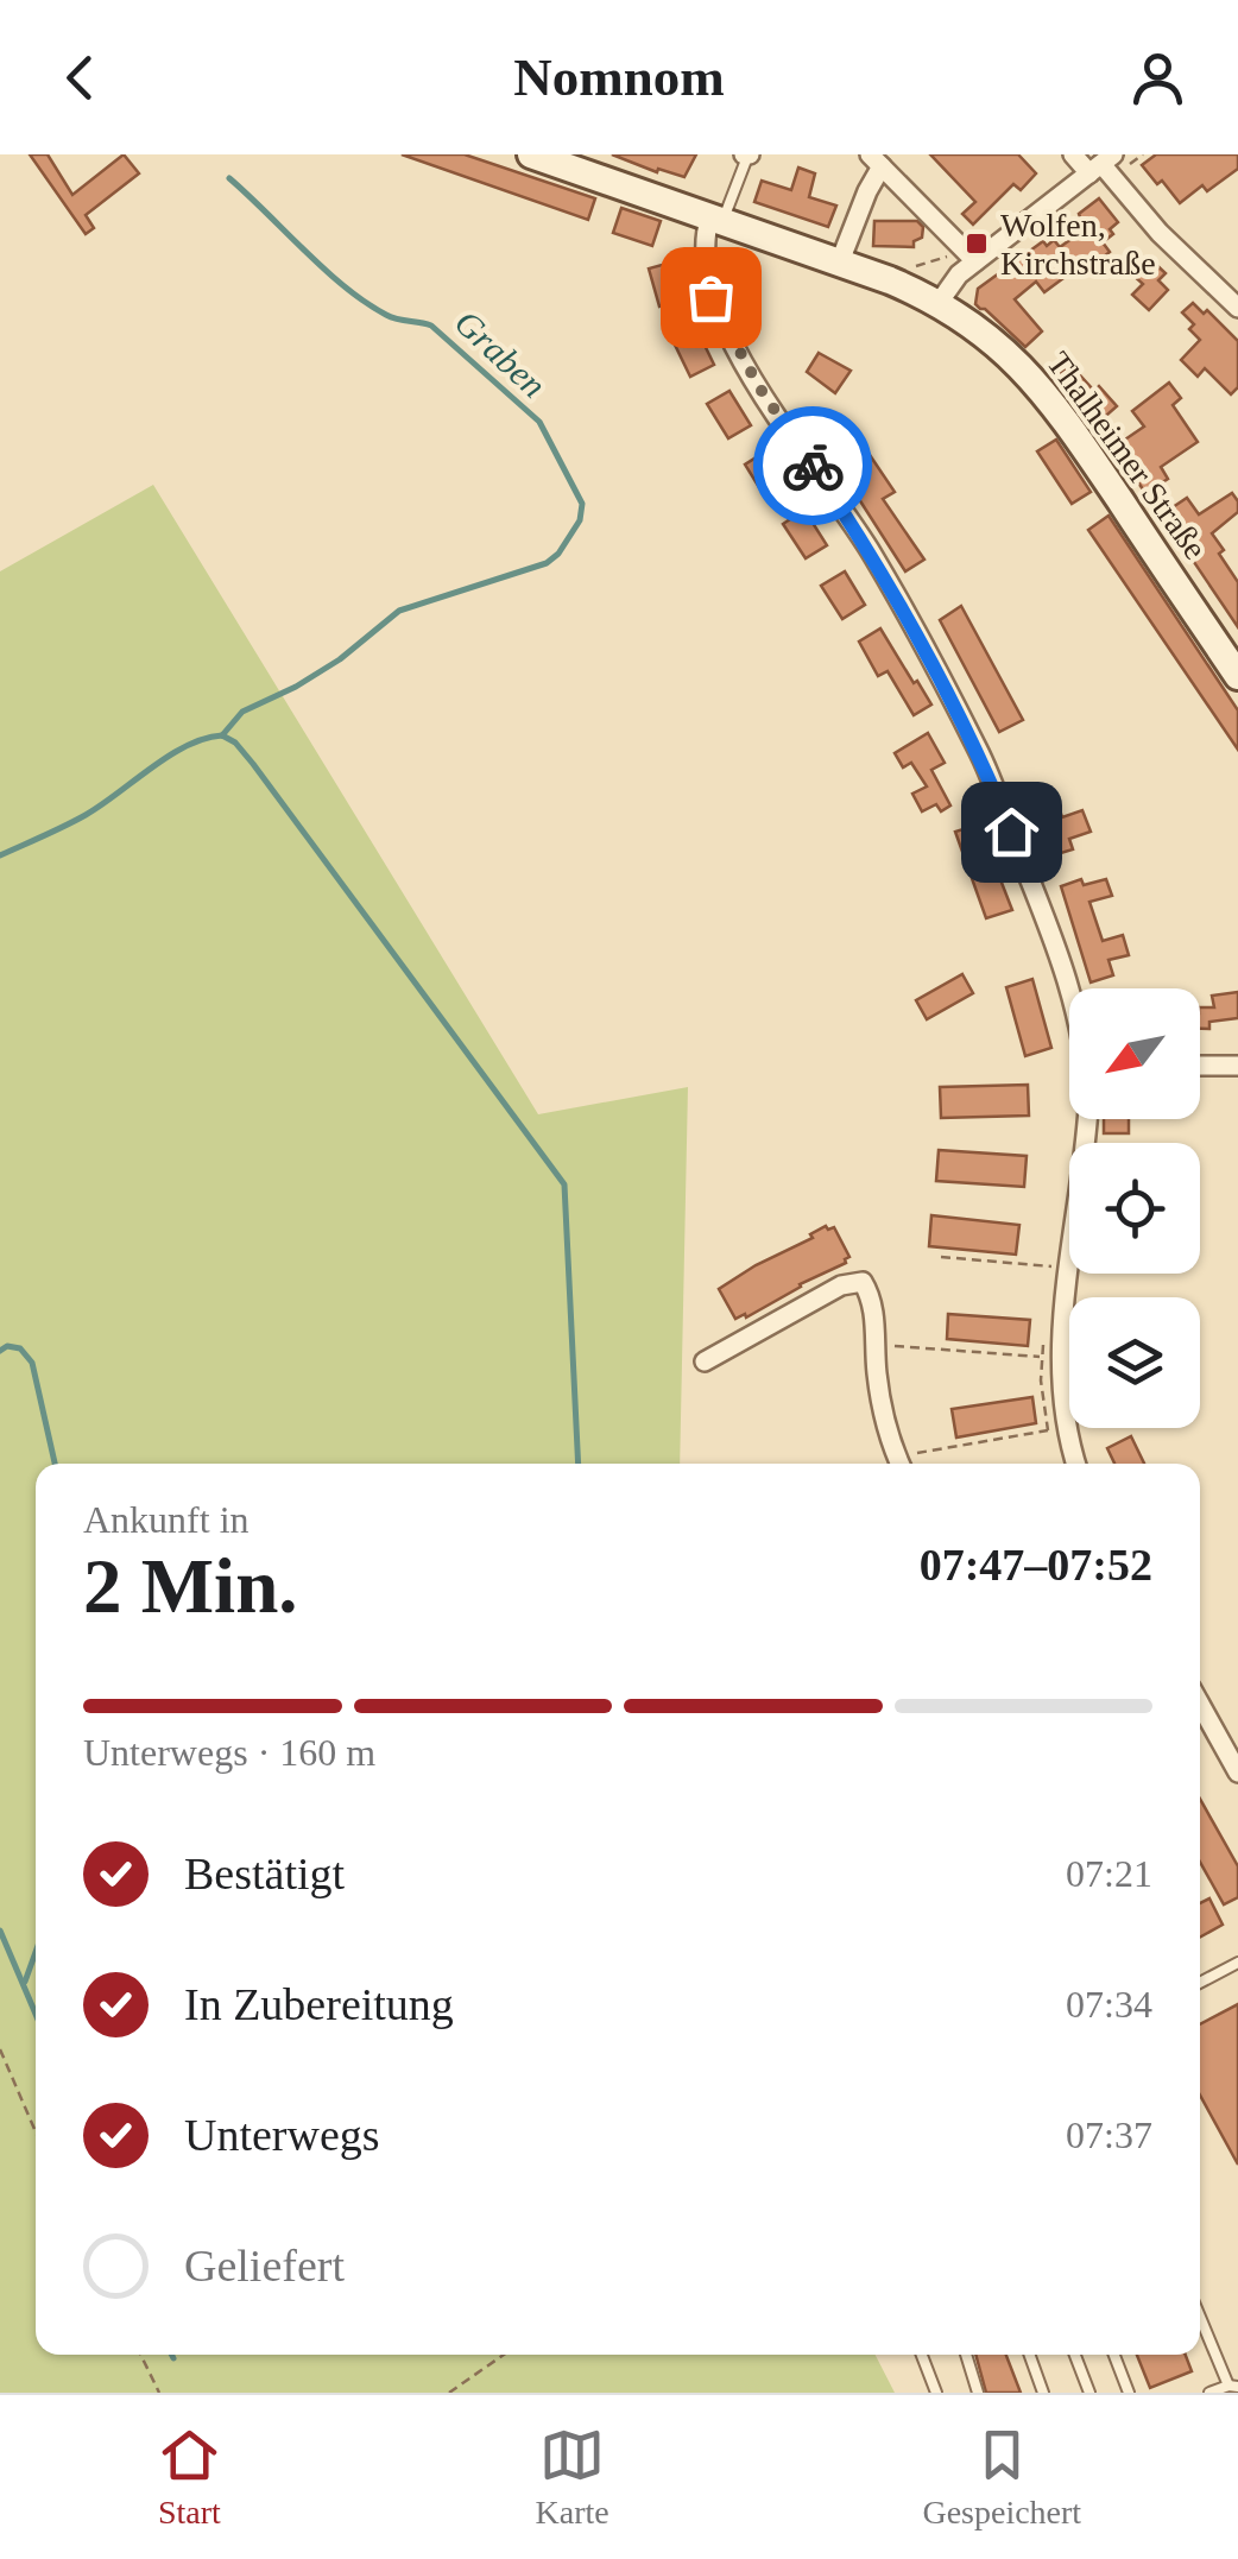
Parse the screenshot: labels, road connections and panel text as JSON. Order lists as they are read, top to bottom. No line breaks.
{"streets":{"street":["Thalheimer Straße"]},"water":["Graben"],"places":{"transit":["Wolfen, Kirchstraße"]},"north":"bottom left","page":{"header":"Nomnom","heading":["2 Min.","Ankunft in","07:47–07:52"],"bar":"Unterwegs · 160 m","list":[["Bestätigt","07:21"],["In Zubereitung","07:34"],["Unterwegs","07:37"],"Geliefert"],"tabs":["Start","Karte","Gespeichert"]}}
